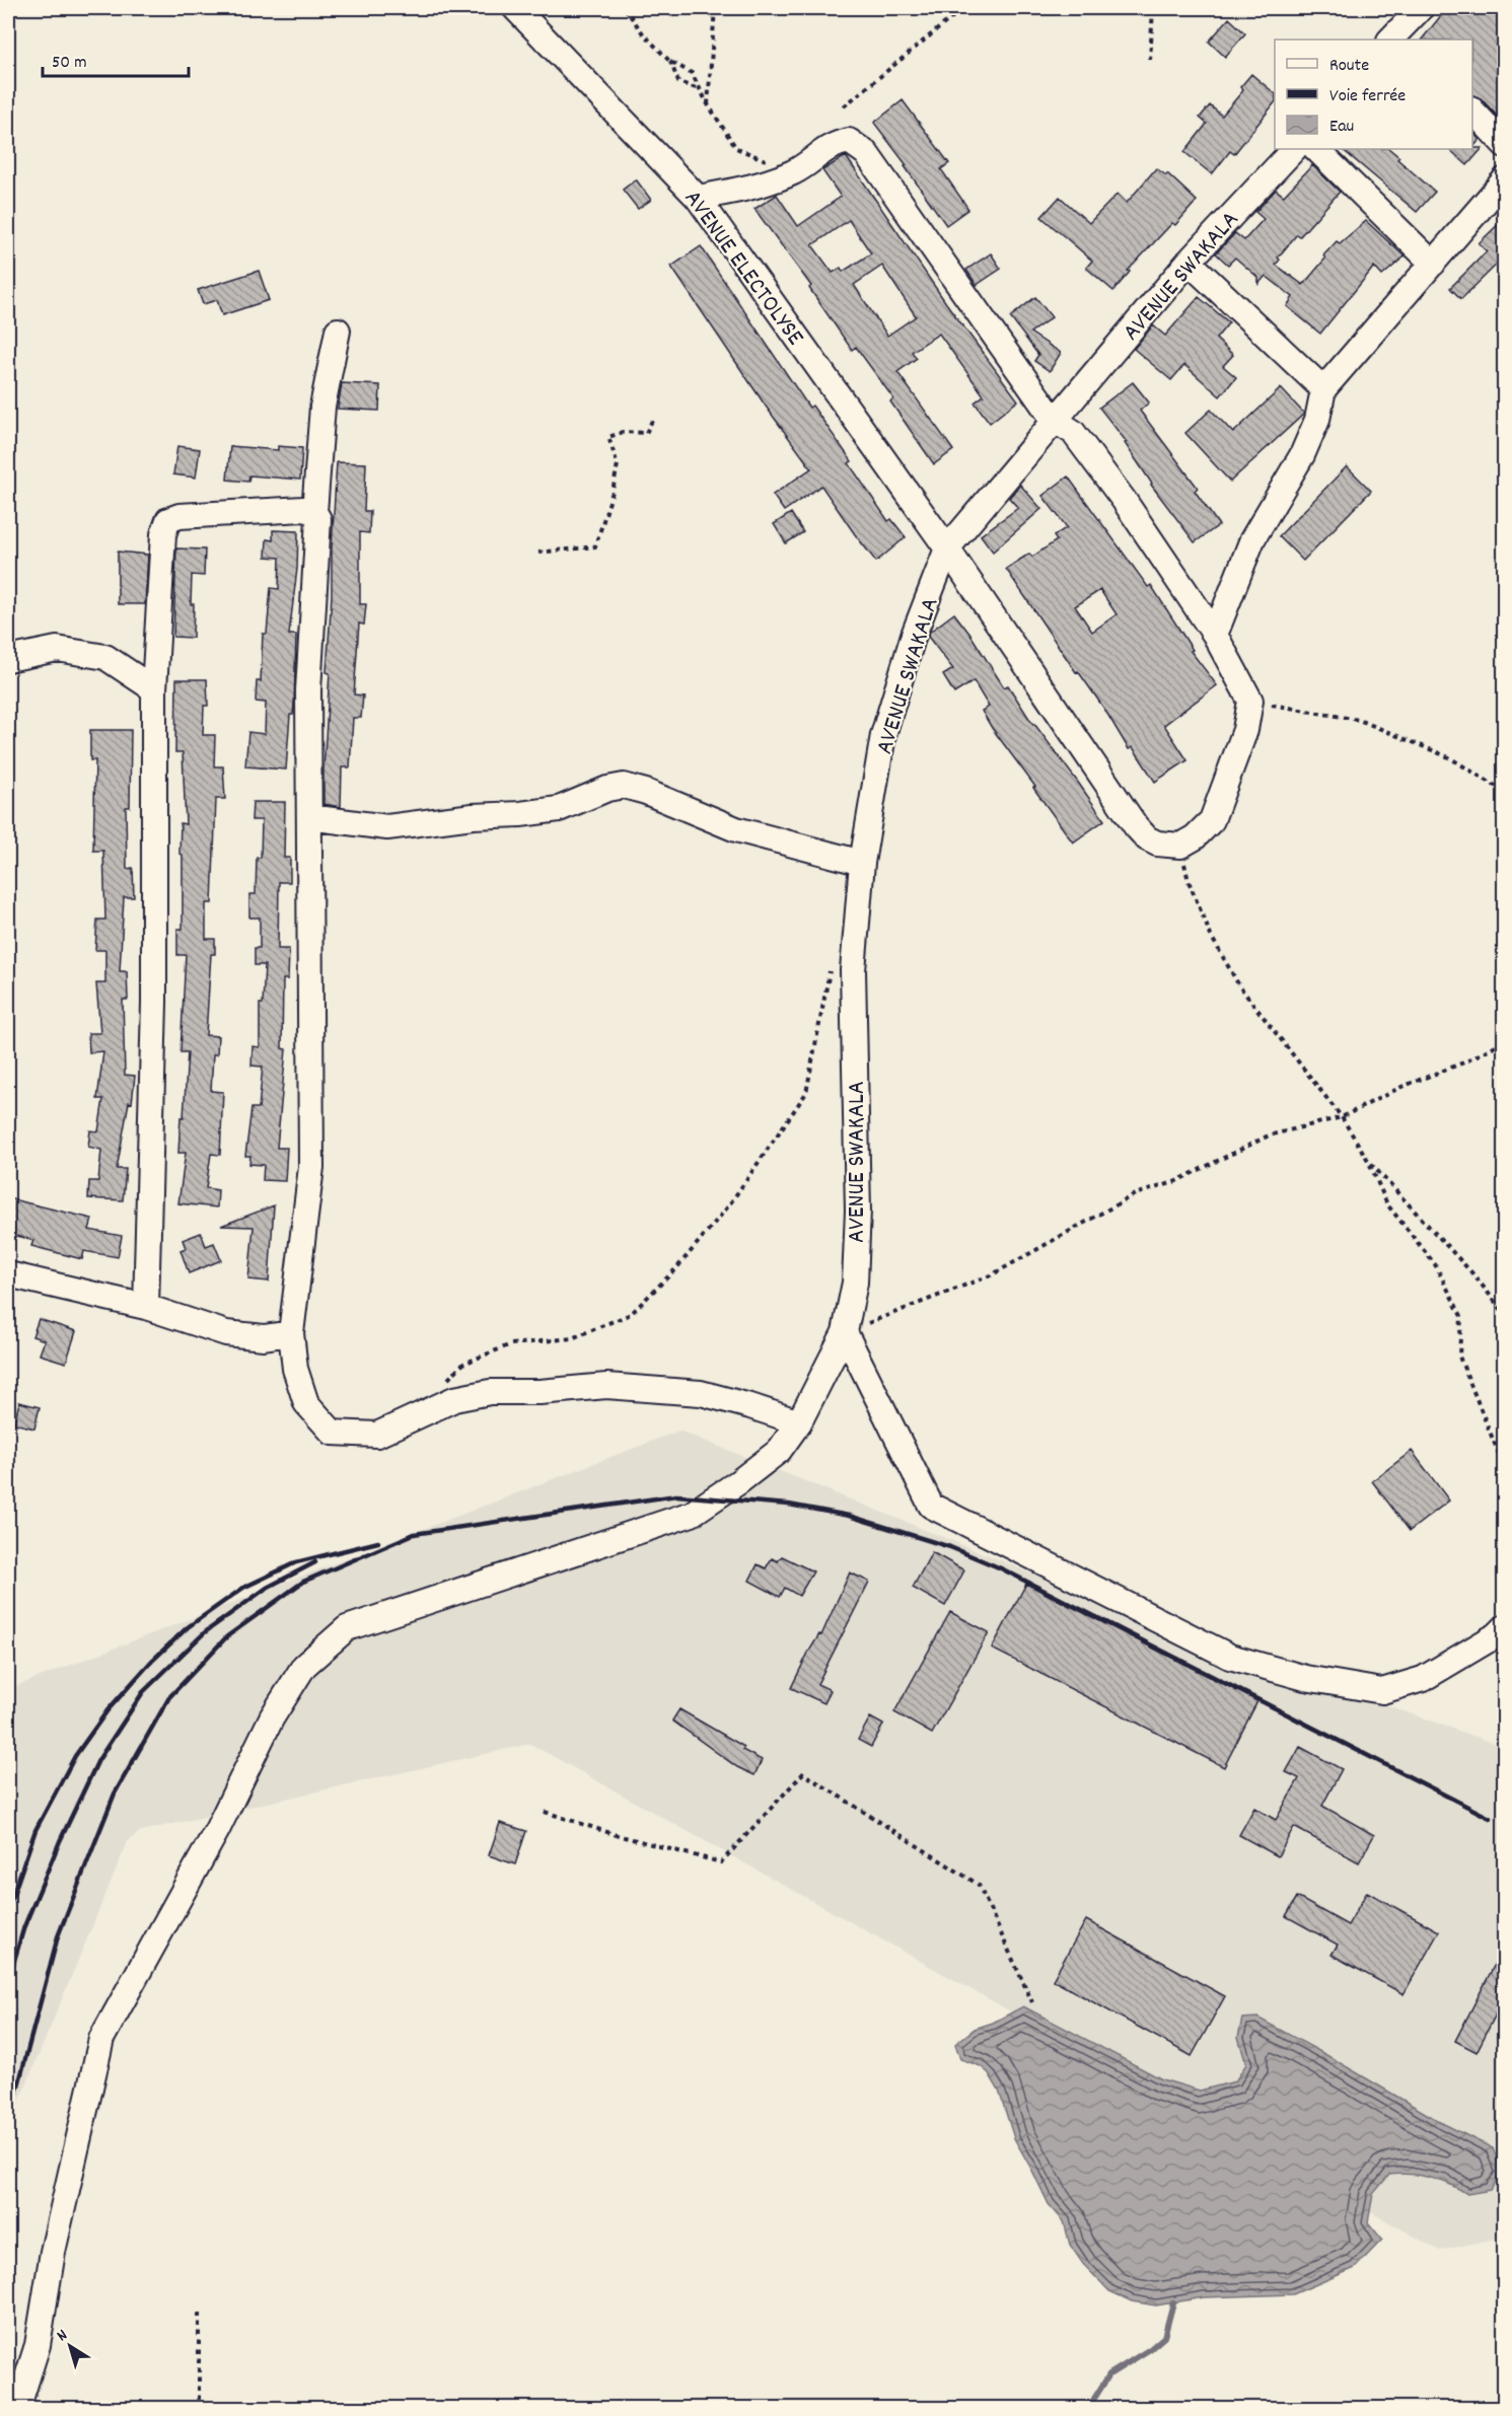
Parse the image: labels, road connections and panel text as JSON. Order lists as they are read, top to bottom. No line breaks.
{"streets":{"street":["AVENUE ELECTOLYSE","AVENUE SWAKALA"]},"crossings":[["AVENUE ELECTOLYSE","AVENUE SWAKALA"]],"legend":["Route","Voie ferrée","Eau"],"scale_bar":"50 m","north":"top left"}
